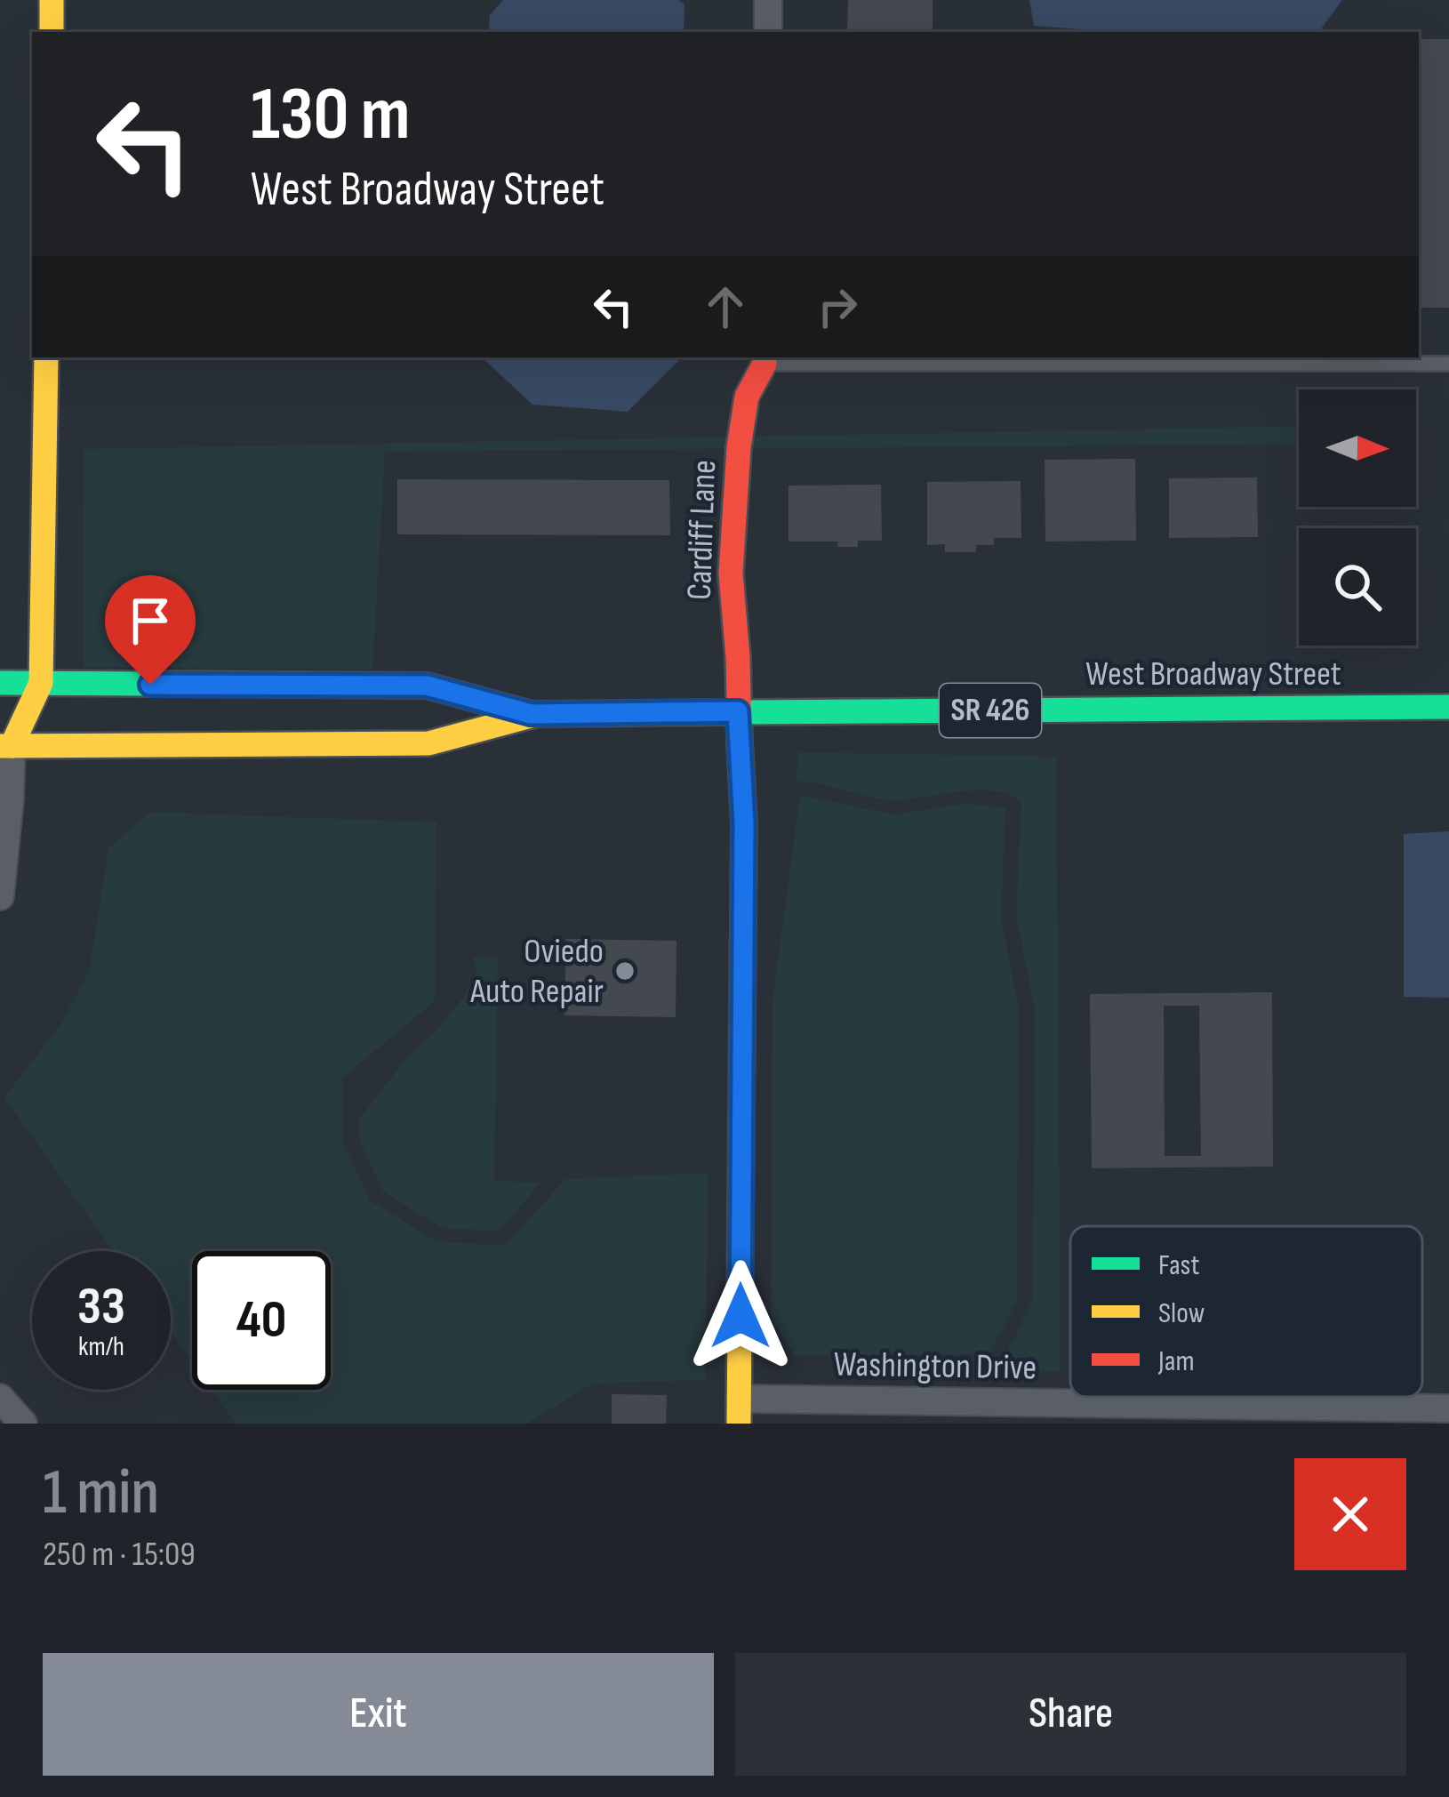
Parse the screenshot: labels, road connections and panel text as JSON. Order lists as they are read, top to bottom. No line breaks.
{"streets":{"main road":["Cardiff Lane","West Broadway Street","SR 426"],"street":["Washington Drive"]},"crossings":[["Cardiff Lane","West Broadway Street"],["Cardiff Lane","Washington Drive"]],"places":["Oviedo Auto Repair"],"legend":["Fast","Slow","Jam"],"north":"right","page":{"turn":["130 m","West Broadway Street"],"speed":"33 km/h","limit":"40","heading":["1 min","250 m · 15:09"],"buttons":["Exit","Share"]}}
